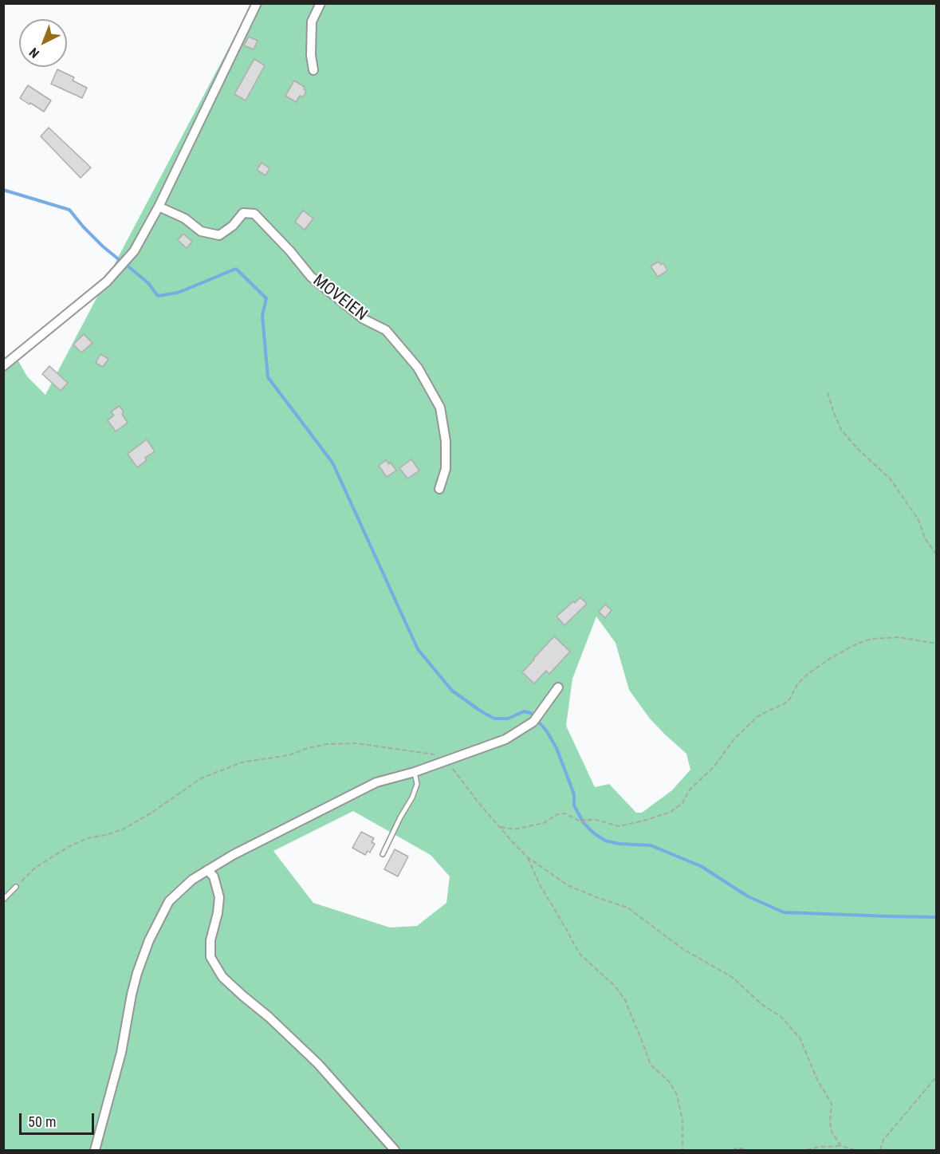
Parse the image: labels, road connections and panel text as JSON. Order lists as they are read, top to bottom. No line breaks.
{"streets":{"street":["MOVEIEN"]},"scale_bar":"50 m","north":"bottom left"}
